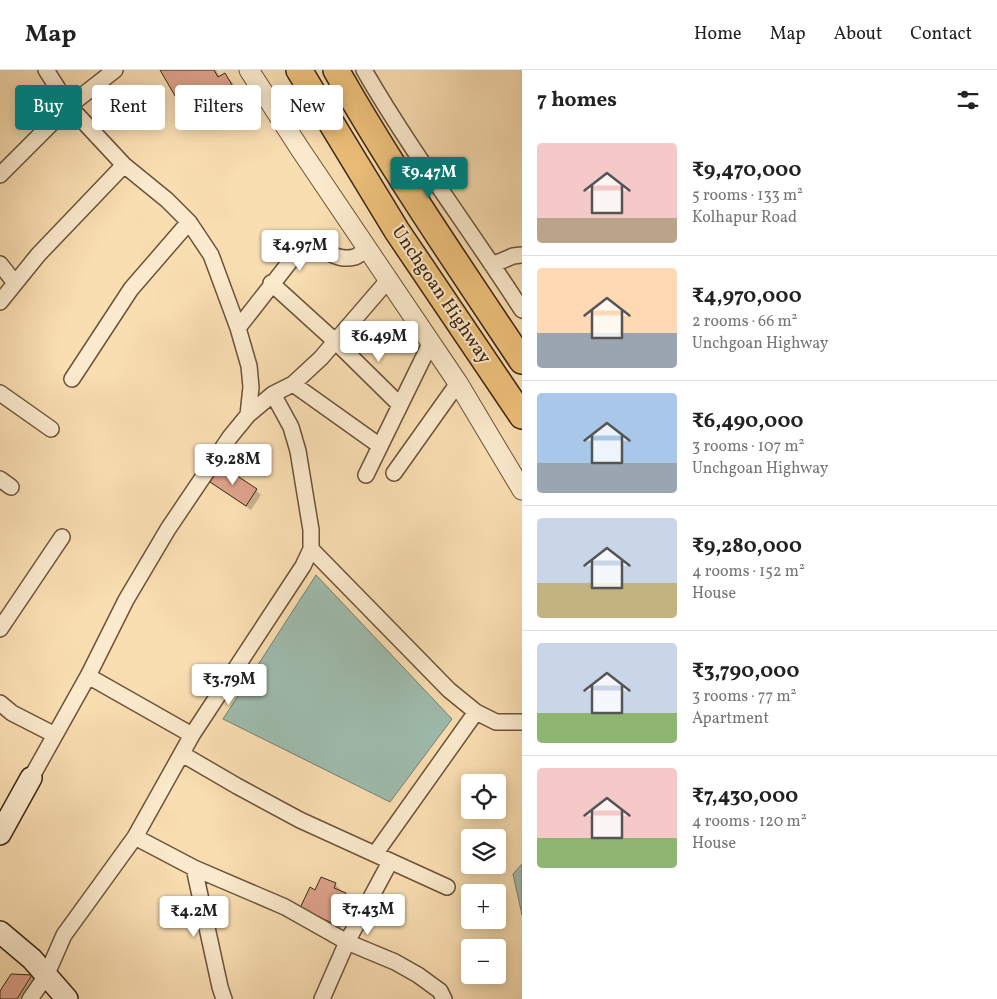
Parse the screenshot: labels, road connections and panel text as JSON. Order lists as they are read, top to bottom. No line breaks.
{"streets":{"highway":["Unchgoan Highway"]},"page":{"header":"Map","nav":["Home","Map","About","Contact"],"heading":"7 homes","chip":["Buy","Rent","Filters","New"],"list":[{"name":"₹9,470,000","note":"5 rooms · 133 m² · Kolhapur Road"},{"name":"₹4,970,000","note":"2 rooms · 66 m² · Unchgoan Highway"},{"name":"₹6,490,000","note":"3 rooms · 107 m² · Unchgoan Highway"},{"name":"₹9,280,000","note":"4 rooms · 152 m² · House"},{"name":"₹3,790,000","note":"3 rooms · 77 m² · Apartment"},{"name":"₹7,430,000","note":"4 rooms · 120 m² · House"}],"price":["₹9.47M","₹4.97M","₹6.49M","₹9.28M","₹3.79M","₹7.43M","₹4.2M"],"map_buttons":["+","−"]}}
